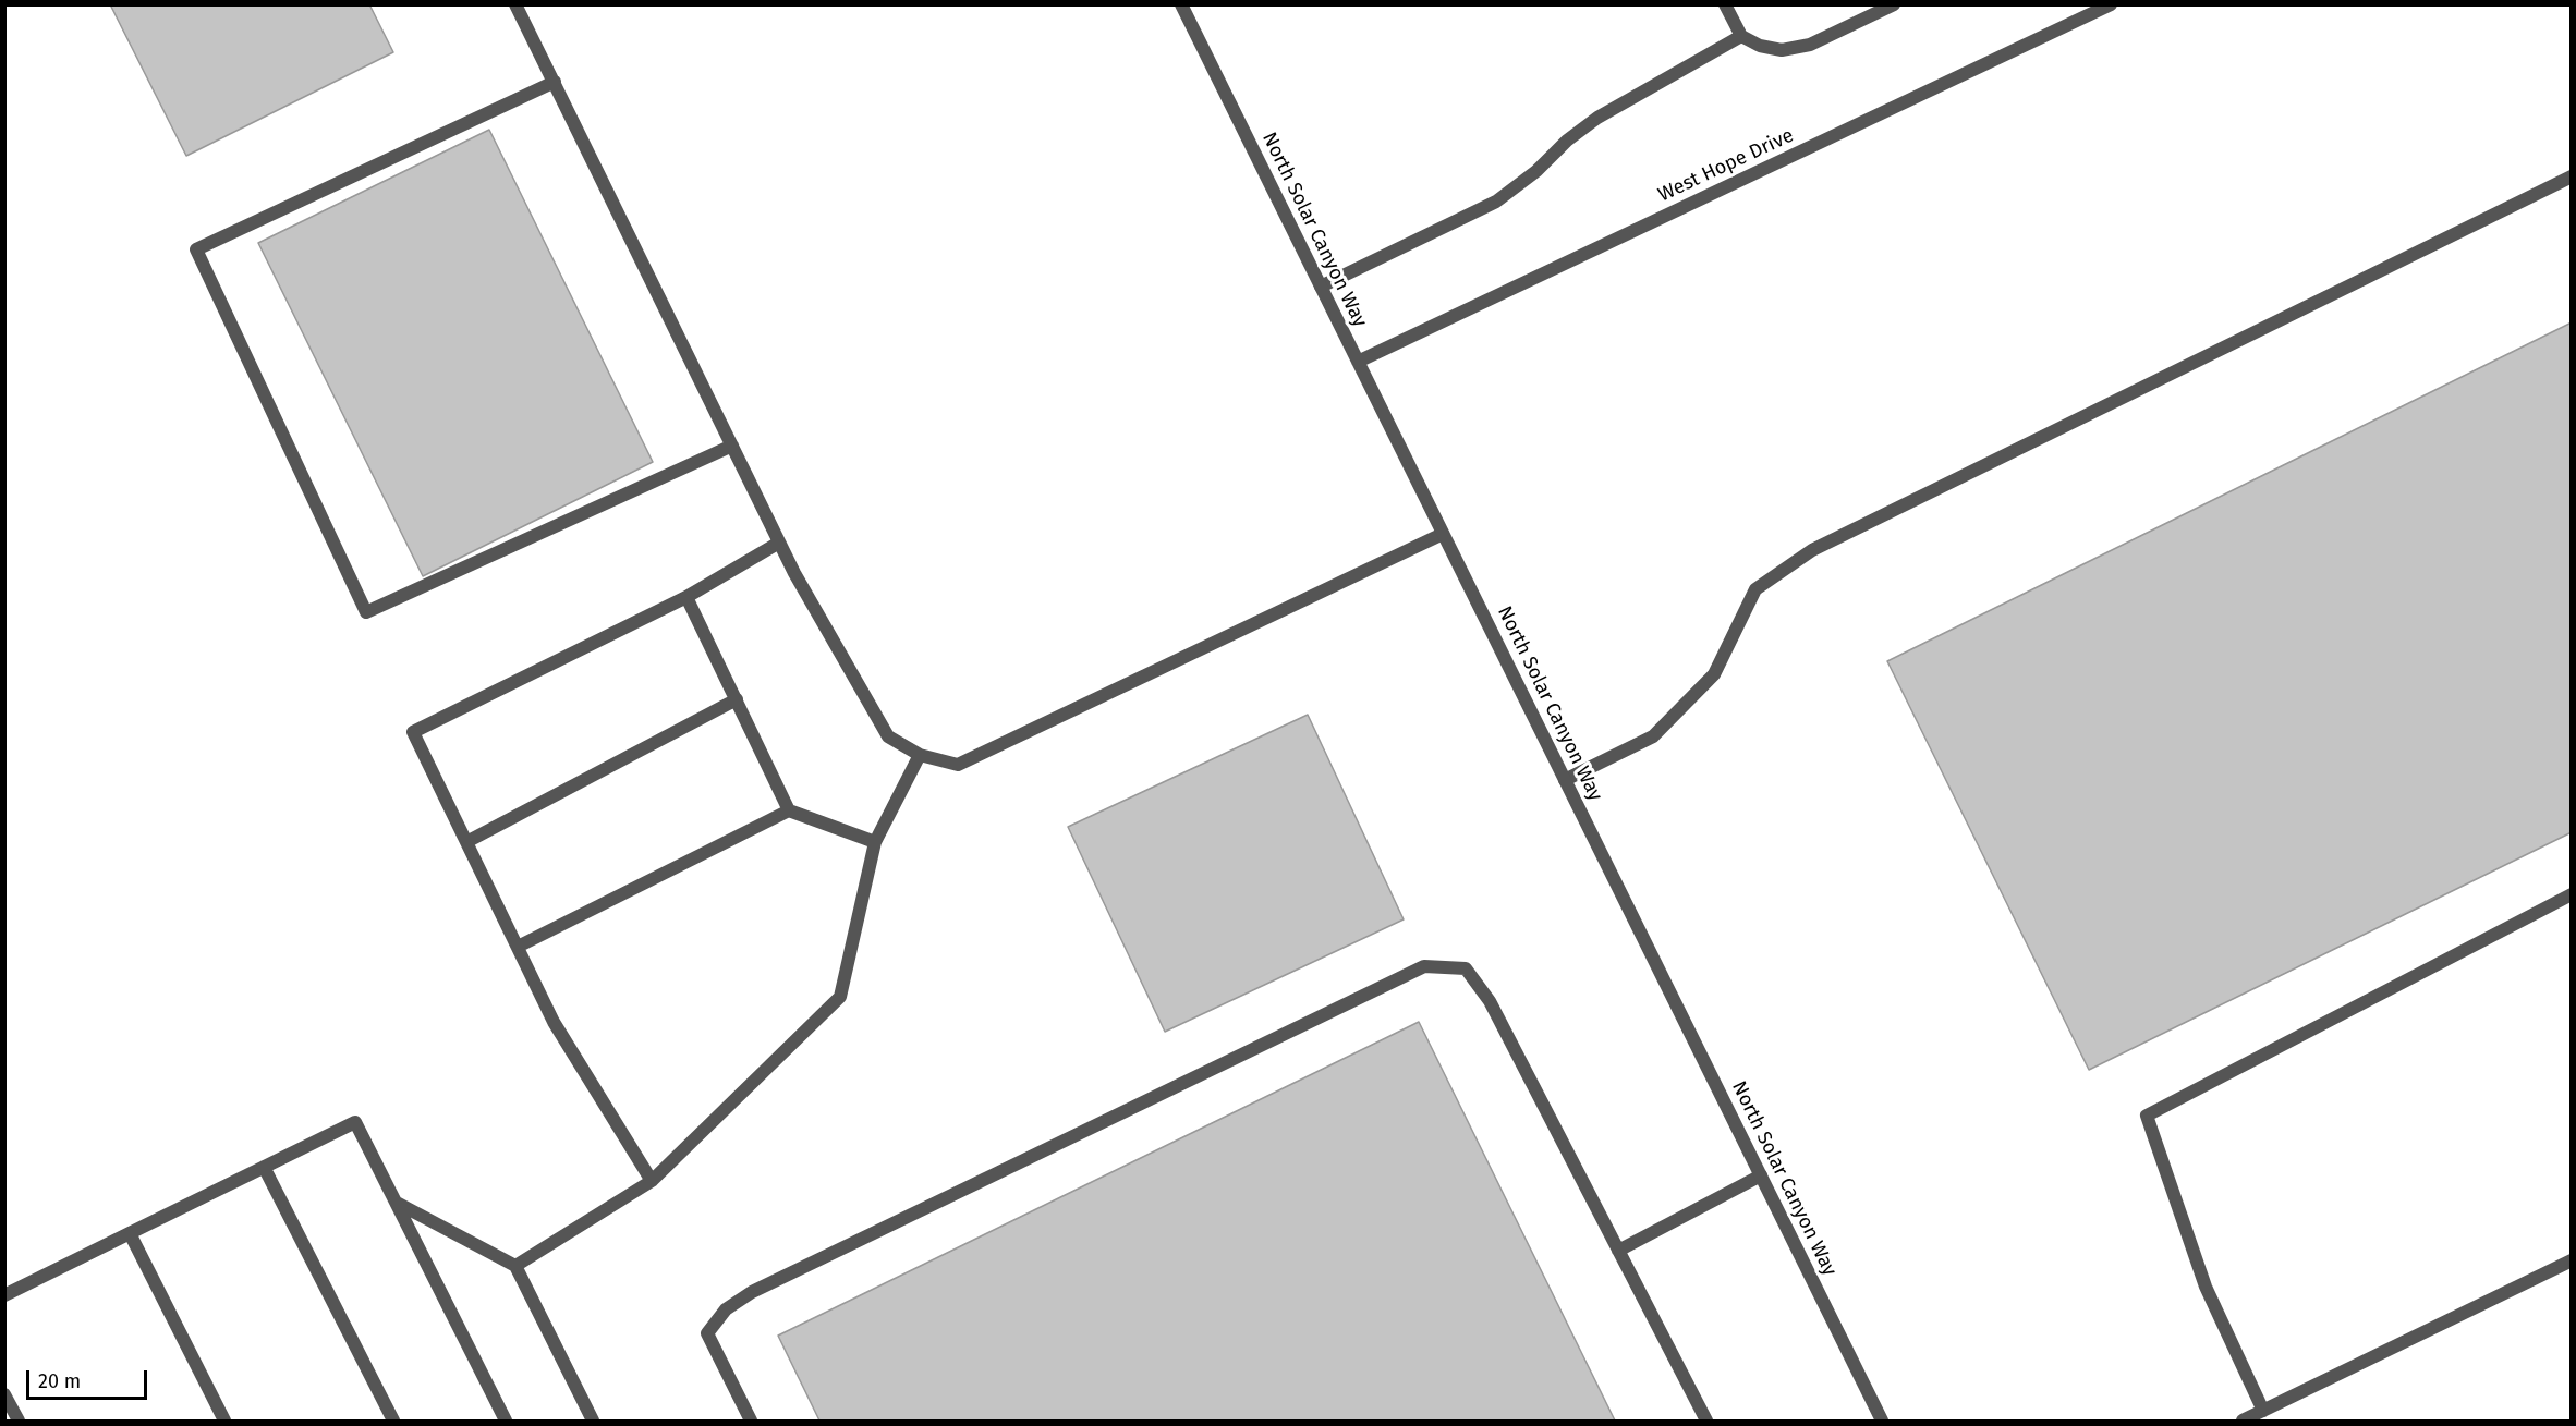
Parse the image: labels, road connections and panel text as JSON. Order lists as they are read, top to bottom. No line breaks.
{"streets":{"street":["West Hope Drive","North Solar Canyon Way"]},"crossings":[["West Hope Drive","North Solar Canyon Way"]],"scale_bar":"20 m"}
